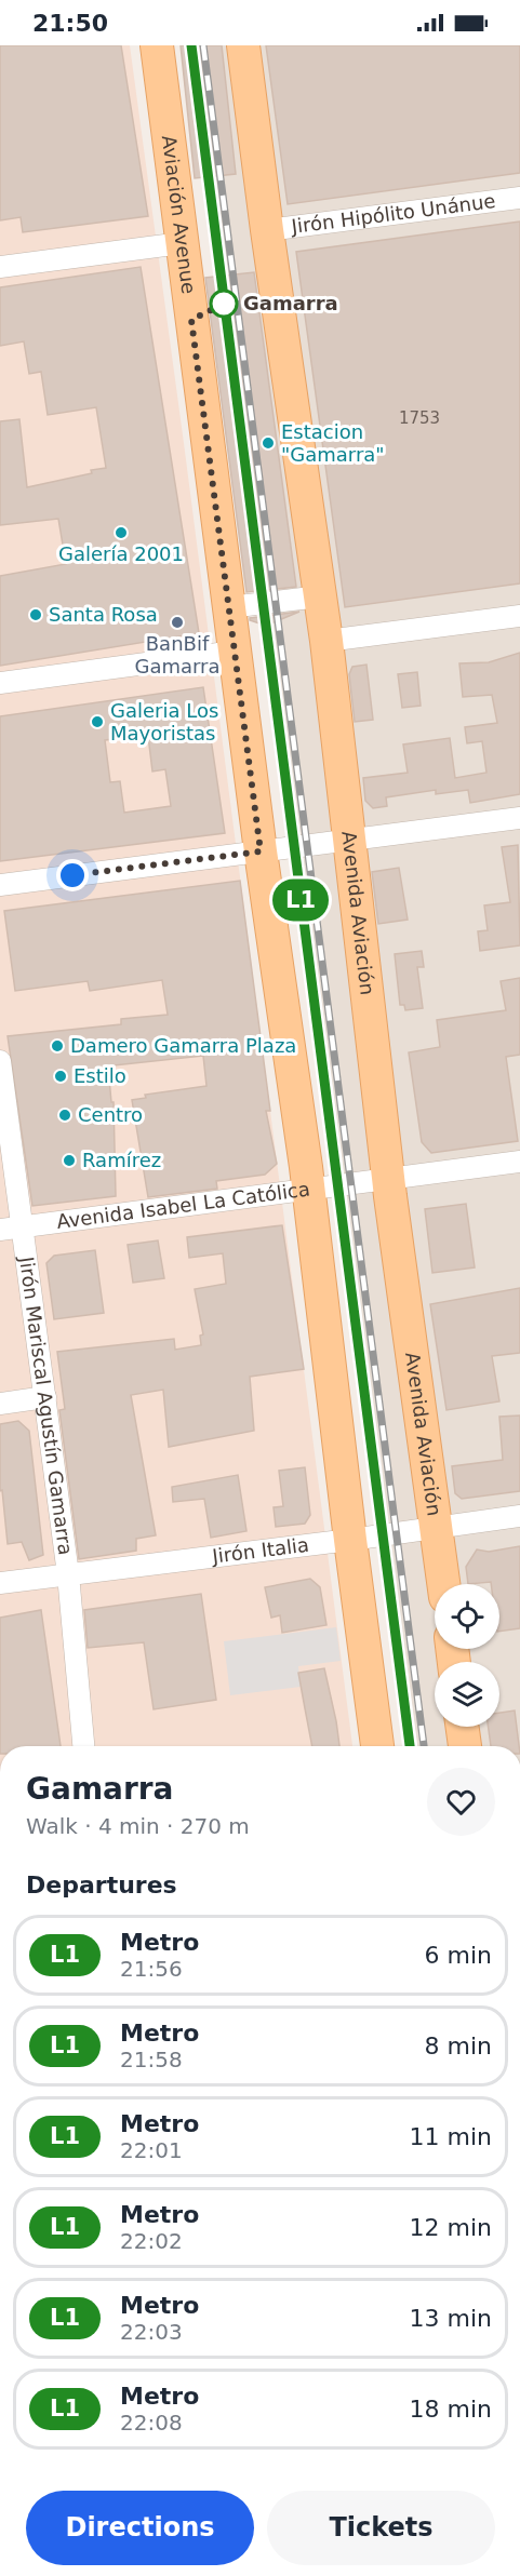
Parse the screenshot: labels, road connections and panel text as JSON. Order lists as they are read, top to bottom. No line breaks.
{"streets":{"main road":["Aviación Avenue","Avenida Aviación"],"street":["Jirón Hipólito Unánue","Avenida Isabel La Católica","Jirón Mariscal Agustín Gamarra","Jirón Italia"]},"crossings":[["Jirón Hipólito Unánue","Avenida Aviación"],["Avenida Aviación","Avenida Isabel La Católica"],["Avenida Aviación","Jirón Italia"],["Avenida Isabel La Católica","Jirón Mariscal Agustín Gamarra"],["Jirón Mariscal Agustín Gamarra","Jirón Italia"]],"places":["Gamarra","Estacion \"Gamarra\"","Galería 2001","Santa Rosa","BanBif Gamarra","Galeria Los Mayoristas","Damero Gamarra Plaza","Estilo","Centro","Ramírez"],"lines":["metro line L1"],"house_numbers":["1753"],"page":{"status":"21:50","on_map":"L1","heading":[["Gamarra","Walk · 4 min · 270 m"],"Departures"],"list":[{"mark":"L1","name":"Metro","note":"21:56","value":"6 min"},{"mark":"L1","name":"Metro","note":"21:58","value":"8 min"},{"mark":"L1","name":"Metro","note":"22:01","value":"11 min"},{"mark":"L1","name":"Metro","note":"22:02","value":"12 min"},{"mark":"L1","name":"Metro","note":"22:03","value":"13 min"},{"mark":"L1","name":"Metro","note":"22:08","value":"18 min"}],"buttons":["Directions","Tickets"]}}
